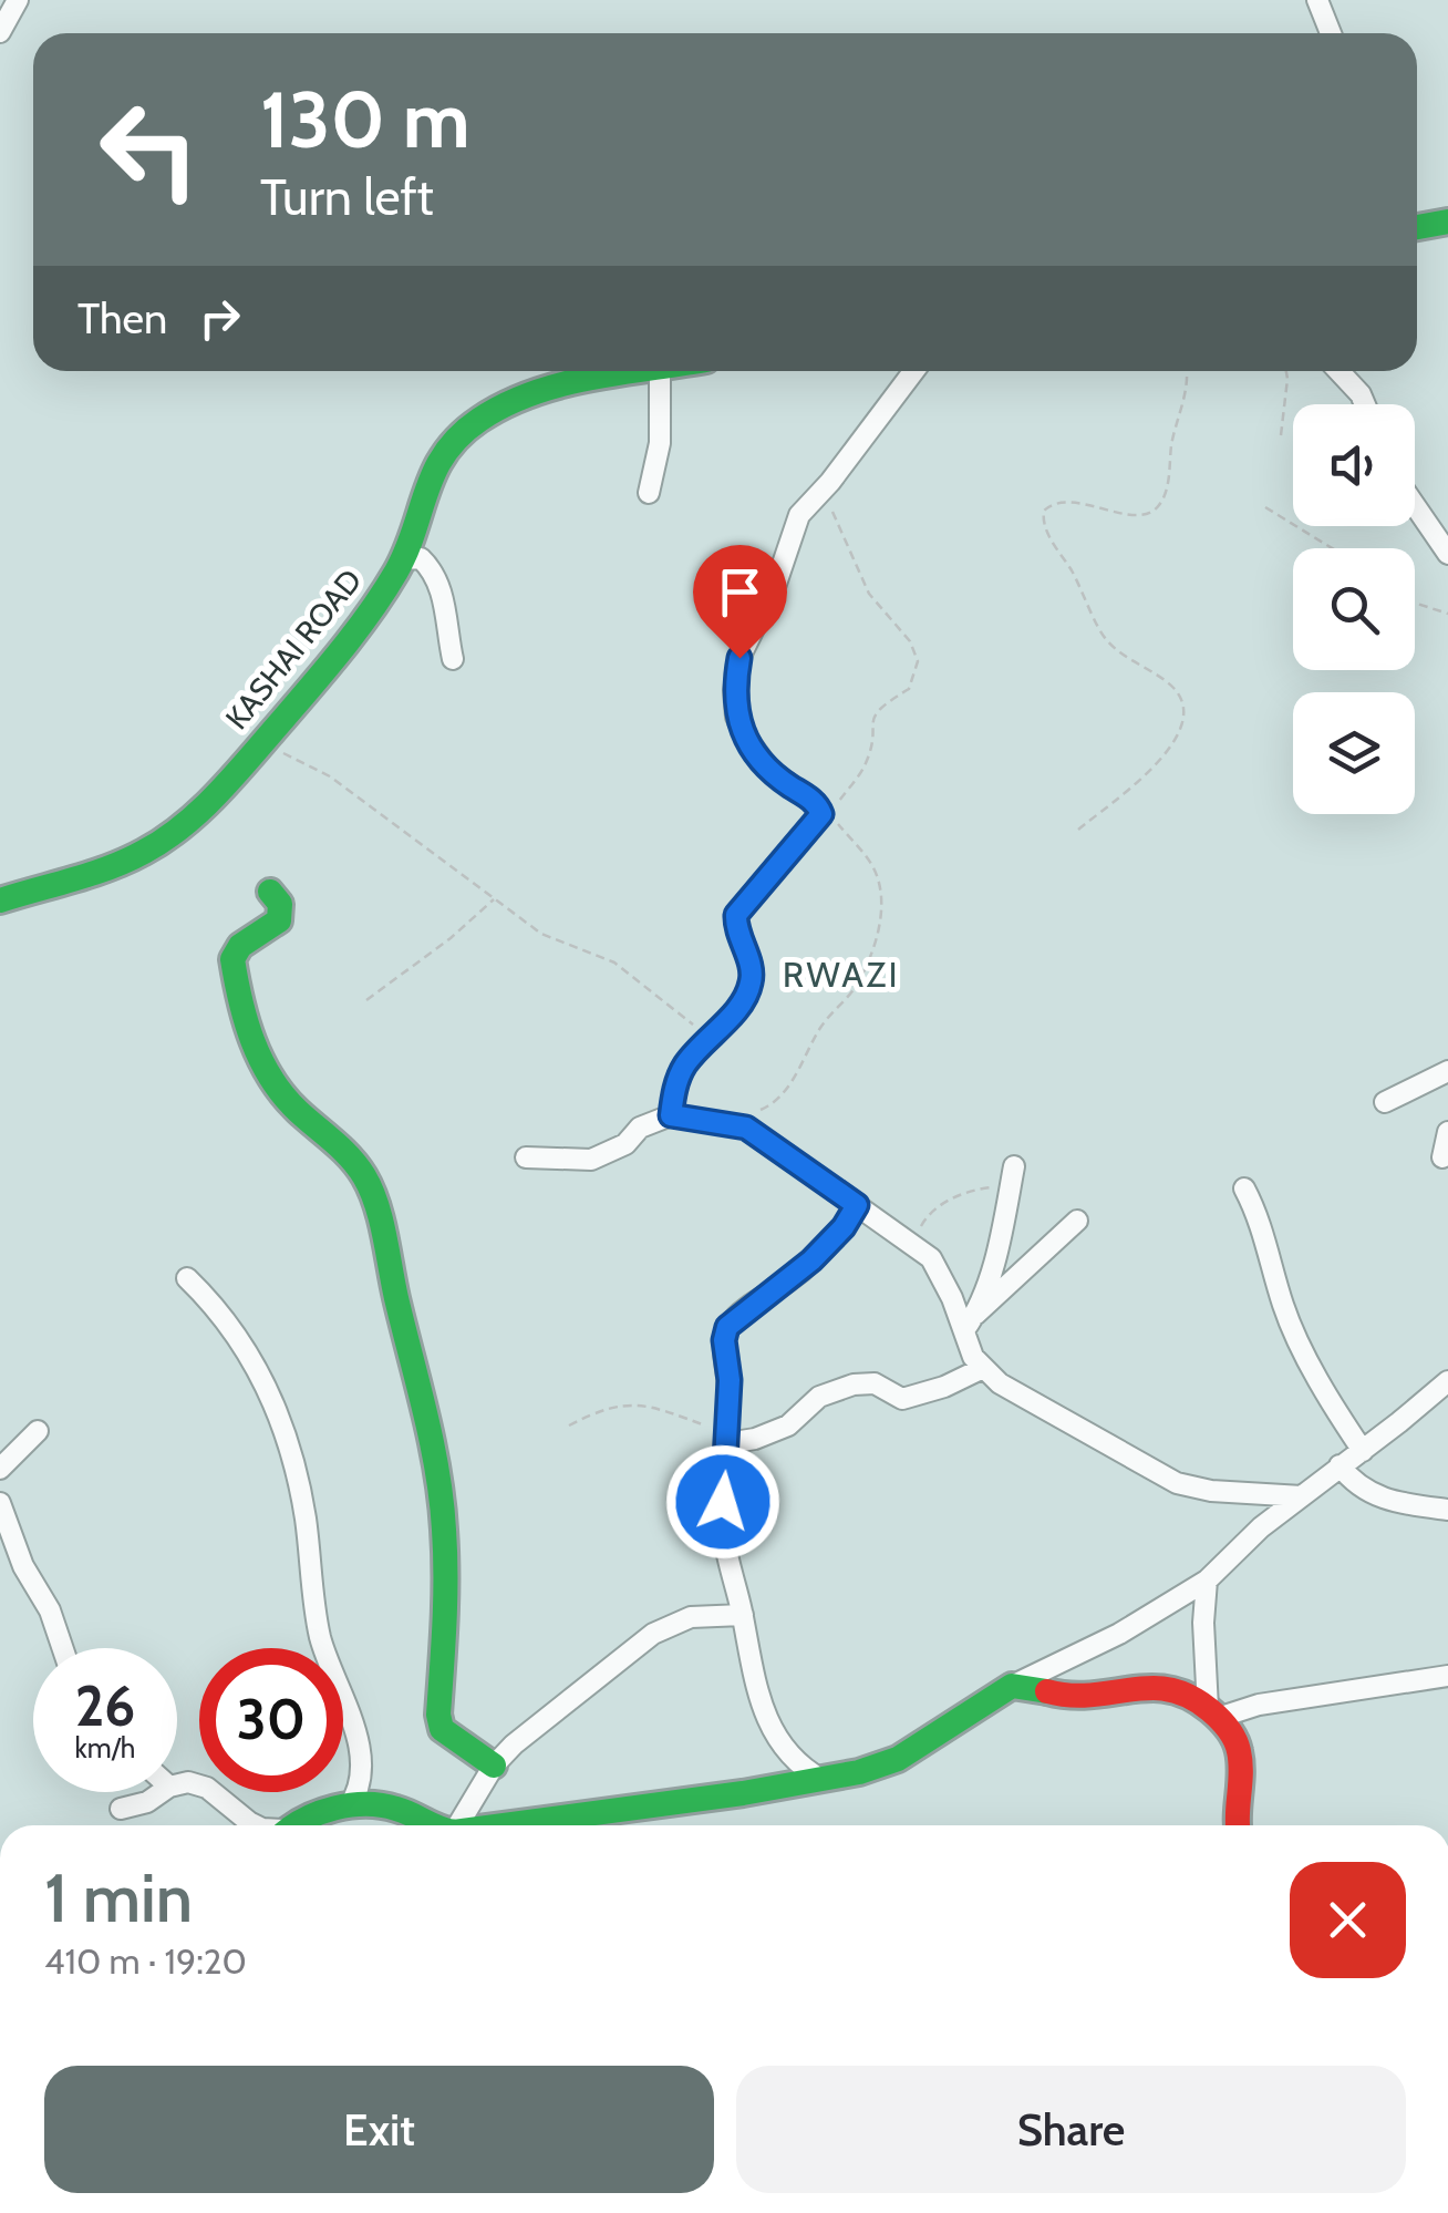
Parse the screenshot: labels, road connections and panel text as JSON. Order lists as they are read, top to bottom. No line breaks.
{"streets":{"street":["KASHAI ROAD"]},"districts":["RWAZI"],"page":{"turn":["130 m","Turn left"],"then":"Then","speed":"26 km/h","limit":"30","heading":["1 min","410 m · 19:20"],"buttons":["Exit","Share"]}}
